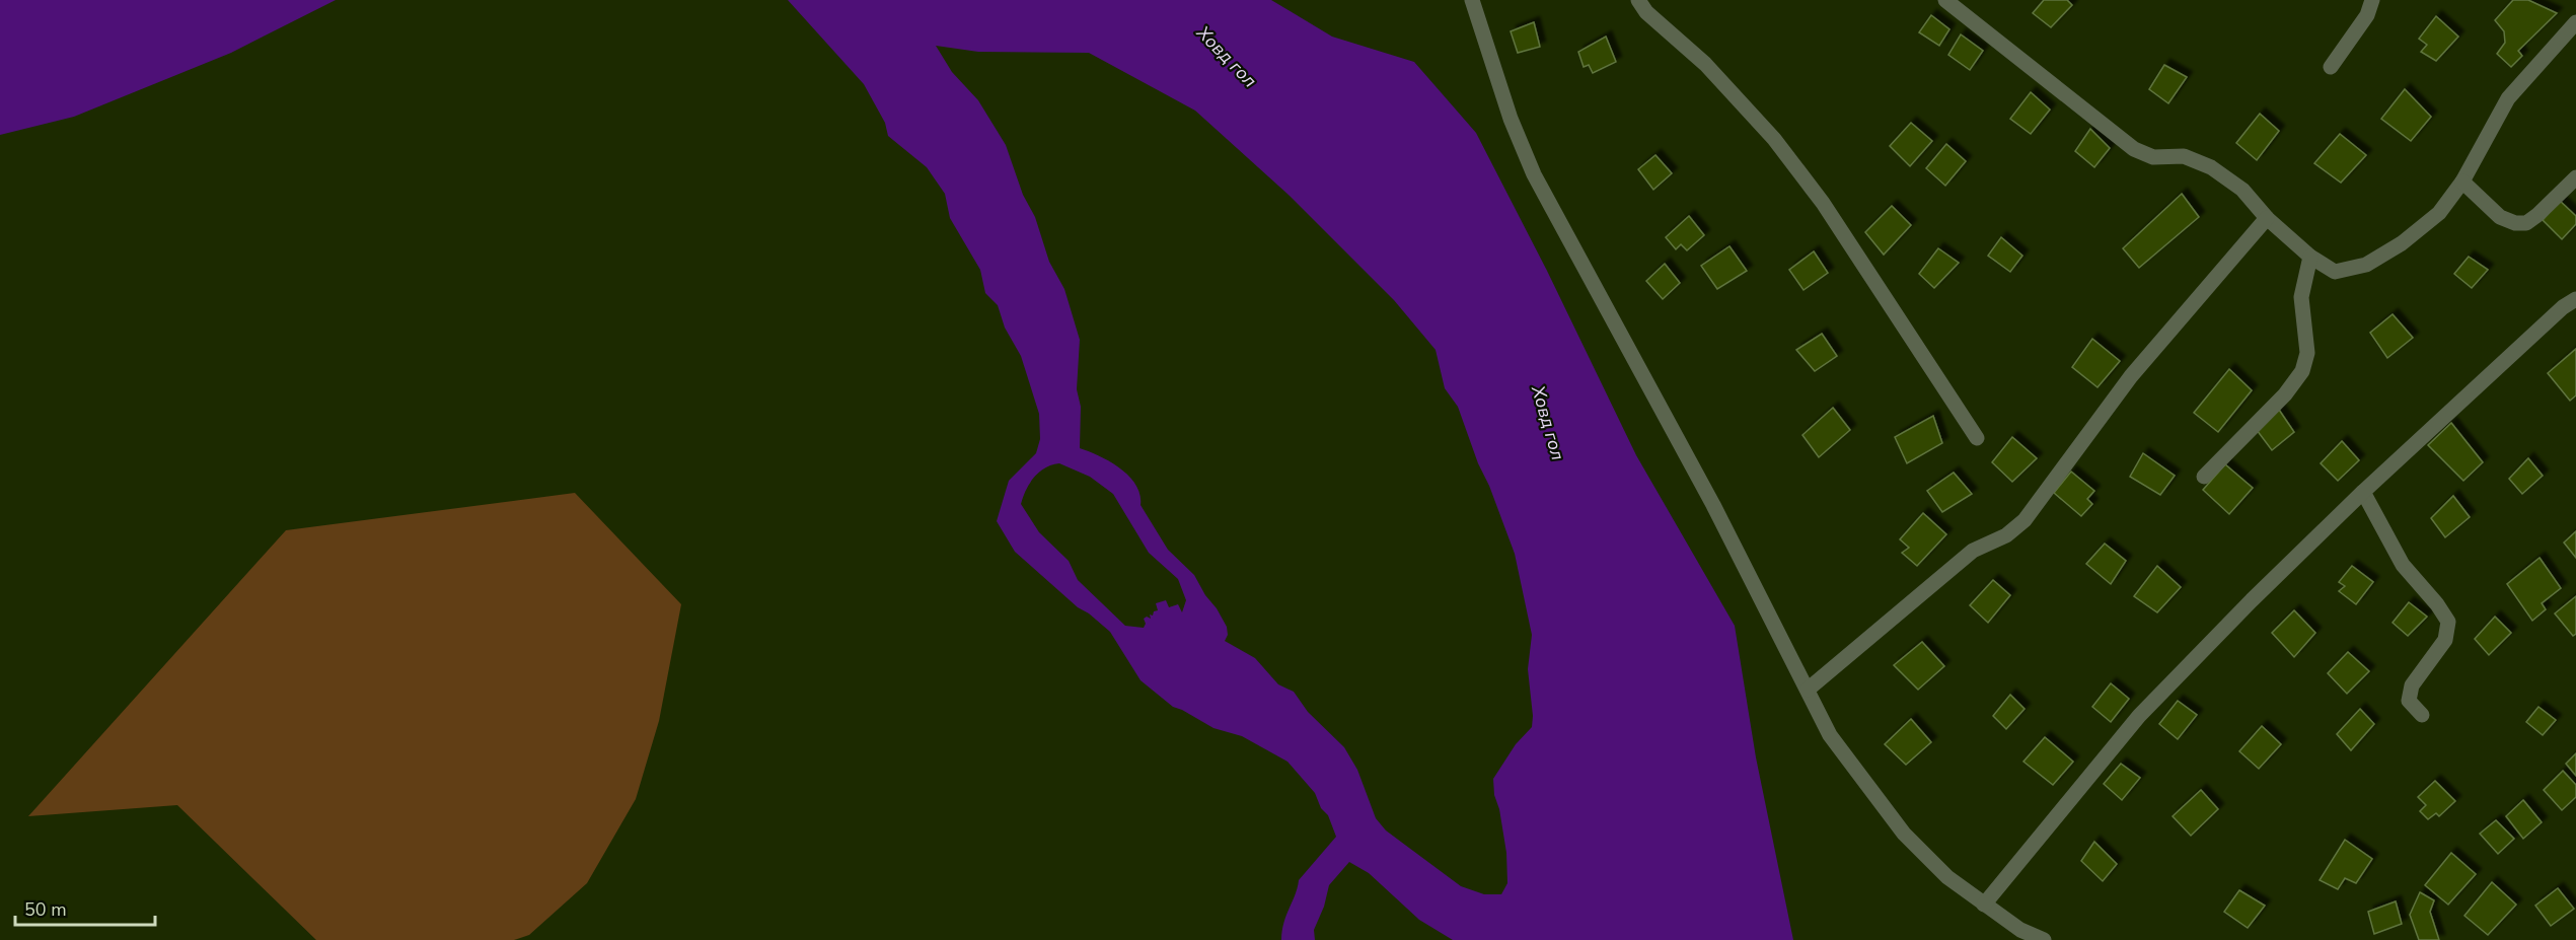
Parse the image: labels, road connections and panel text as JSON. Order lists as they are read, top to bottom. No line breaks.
{"water":["Ховд гол"],"scale_bar":"50 m"}
